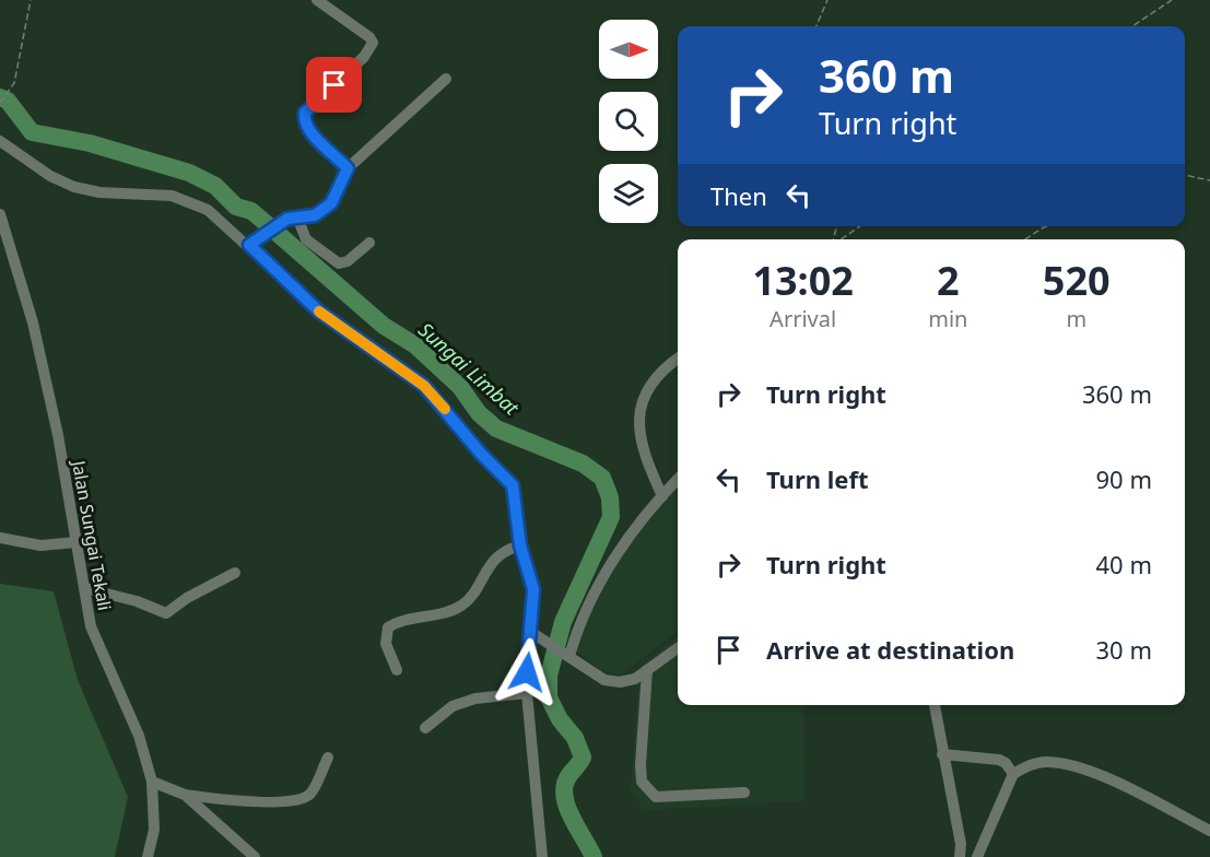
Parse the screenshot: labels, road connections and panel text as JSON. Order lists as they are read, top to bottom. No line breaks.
{"streets":{"street":["Jalan Sungai Tekali"]},"water":["Sungai Limbat"],"north":"right","page":{"turn":["360 m","Turn right"],"then":"Then","eta":["13:02","Arrival","2","min","520","m"],"list":[{"name":"Turn right","value":"360 m"},{"name":"Turn left","value":"90 m"},{"name":"Turn right","value":"40 m"},{"name":"Arrive at destination","value":"30 m"}]}}
